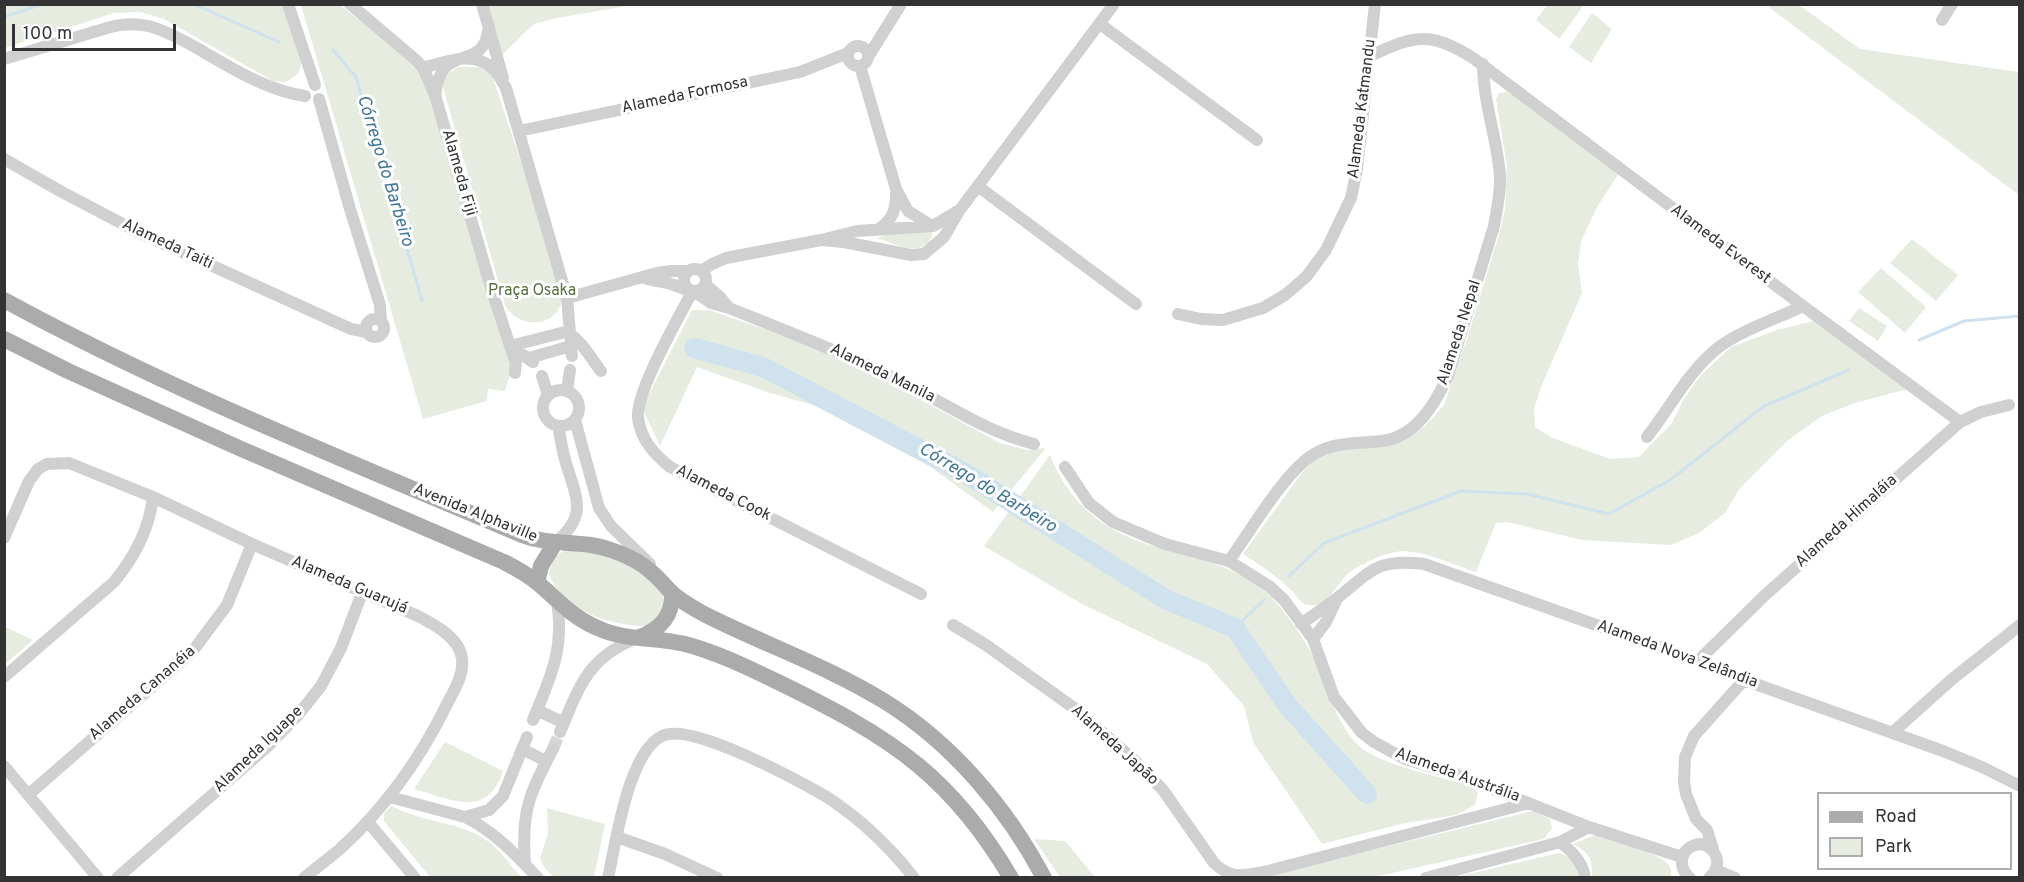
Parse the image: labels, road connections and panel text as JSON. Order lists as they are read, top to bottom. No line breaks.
{"streets":{"main road":["Avenida Alphaville"],"street":["Alameda Formosa","Alameda Katmandu","Alameda Fiji","Alameda Taiti","Alameda Everest","Alameda Nepal","Alameda Manila","Alameda Cook","Alameda Himaláia","Alameda Guarujá","Alameda Nova Zelândia","Alameda Cananéia","Alameda Japão","Alameda Iguape","Alameda Austrália"]},"crossings":[["Alameda Katmandu","Alameda Everest"],["Alameda Everest","Alameda Nepal"],["Alameda Everest","Alameda Himaláia"],["Alameda Nepal","Alameda Austrália"],["Alameda Manila","Alameda Cook"],["Alameda Himaláia","Alameda Nova Zelândia"],["Alameda Guarujá","Alameda Cananéia"],["Alameda Guarujá","Alameda Iguape"],["Alameda Nova Zelândia","Alameda Austrália"],["Alameda Japão","Alameda Austrália"]],"water":["Córrego do Barbeiro"],"parks":["Praça Osaka"],"legend":["Road","Park"],"scale_bar":"100 m"}
